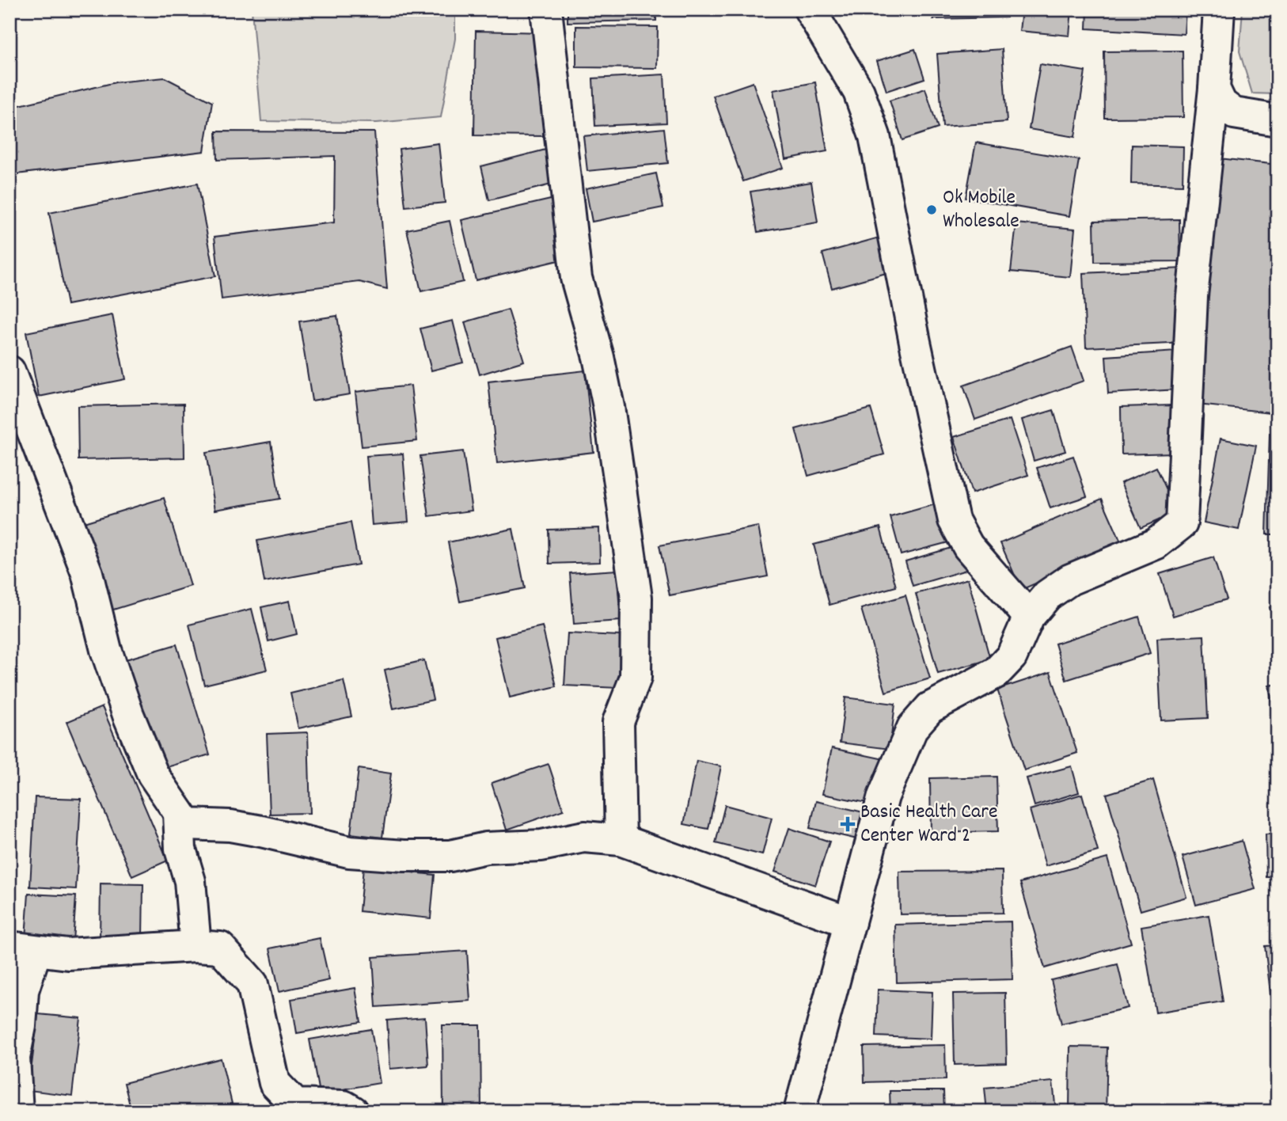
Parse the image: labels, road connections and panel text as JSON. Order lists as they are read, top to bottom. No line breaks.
{"places":{"other":["Ok Mobile Wholesale"],"health":["Basic Health Care Center Ward 2"]}}
